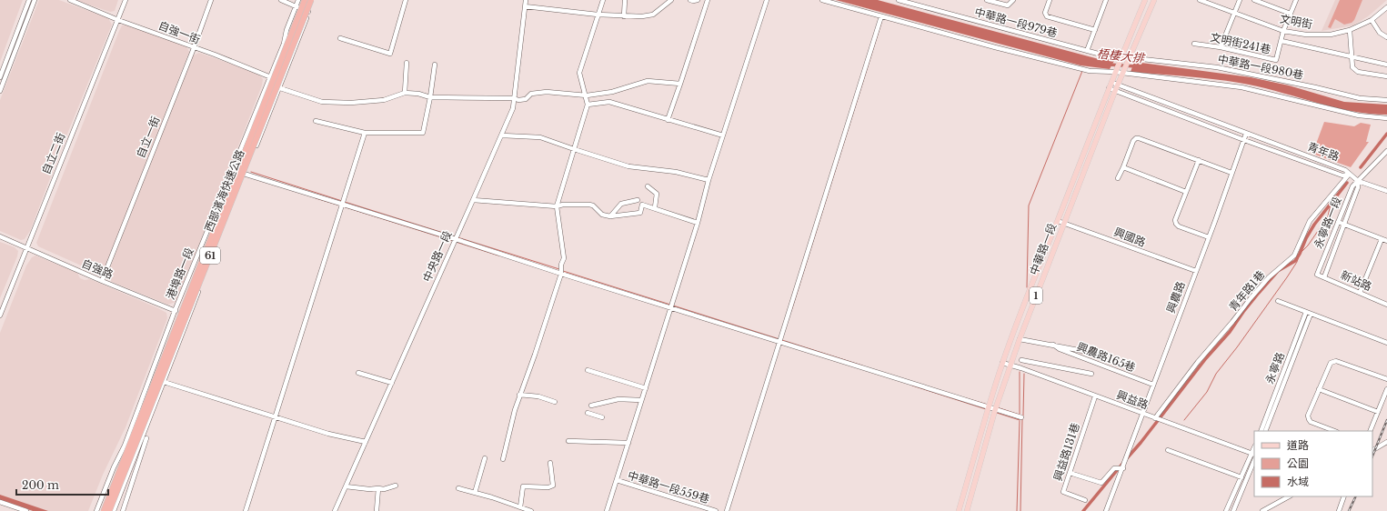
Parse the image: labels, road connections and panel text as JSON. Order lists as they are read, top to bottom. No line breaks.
{"streets":{"highway":["西部濱海快速公路","61"],"main road":["中華路一段","1"],"street":["文明街","中華路一段979巷","自強一街","文明街241巷","中華路一段980巷","自立一街","青年路","自立二街","永寧路一段","興國路","中央路一段","自強路","港埠路一段","新站路","青年路1巷","興農路","興農路165巷","永寧路","興益路","興益路131巷","中華路一段559巷"]},"crossings":[["文明街","文明街241巷"],["中華路一段979巷","中華路一段980巷"],["中華路一段979巷","中華路一段"],["自強一街","自立一街"],["自強一街","自立二街"],["自強一街","港埠路一段"],["中華路一段980巷","中華路一段"],["自立一街","自強路"],["青年路","中華路一段"],["青年路","青年路1巷"],["青年路","興農路"],["自立二街","自強路"],["永寧路一段","新站路"],["興國路","中華路一段"],["興國路","興農路"],["中華路一段","興益路"],["自強路","港埠路一段"],["青年路1巷","興益路"],["興農路","興農路165巷"],["興農路","興益路"],["興益路","興益路131巷"]],"water":["梧棲大排"],"legend":["道路","公園","水域"],"scale_bar":"200 m"}
